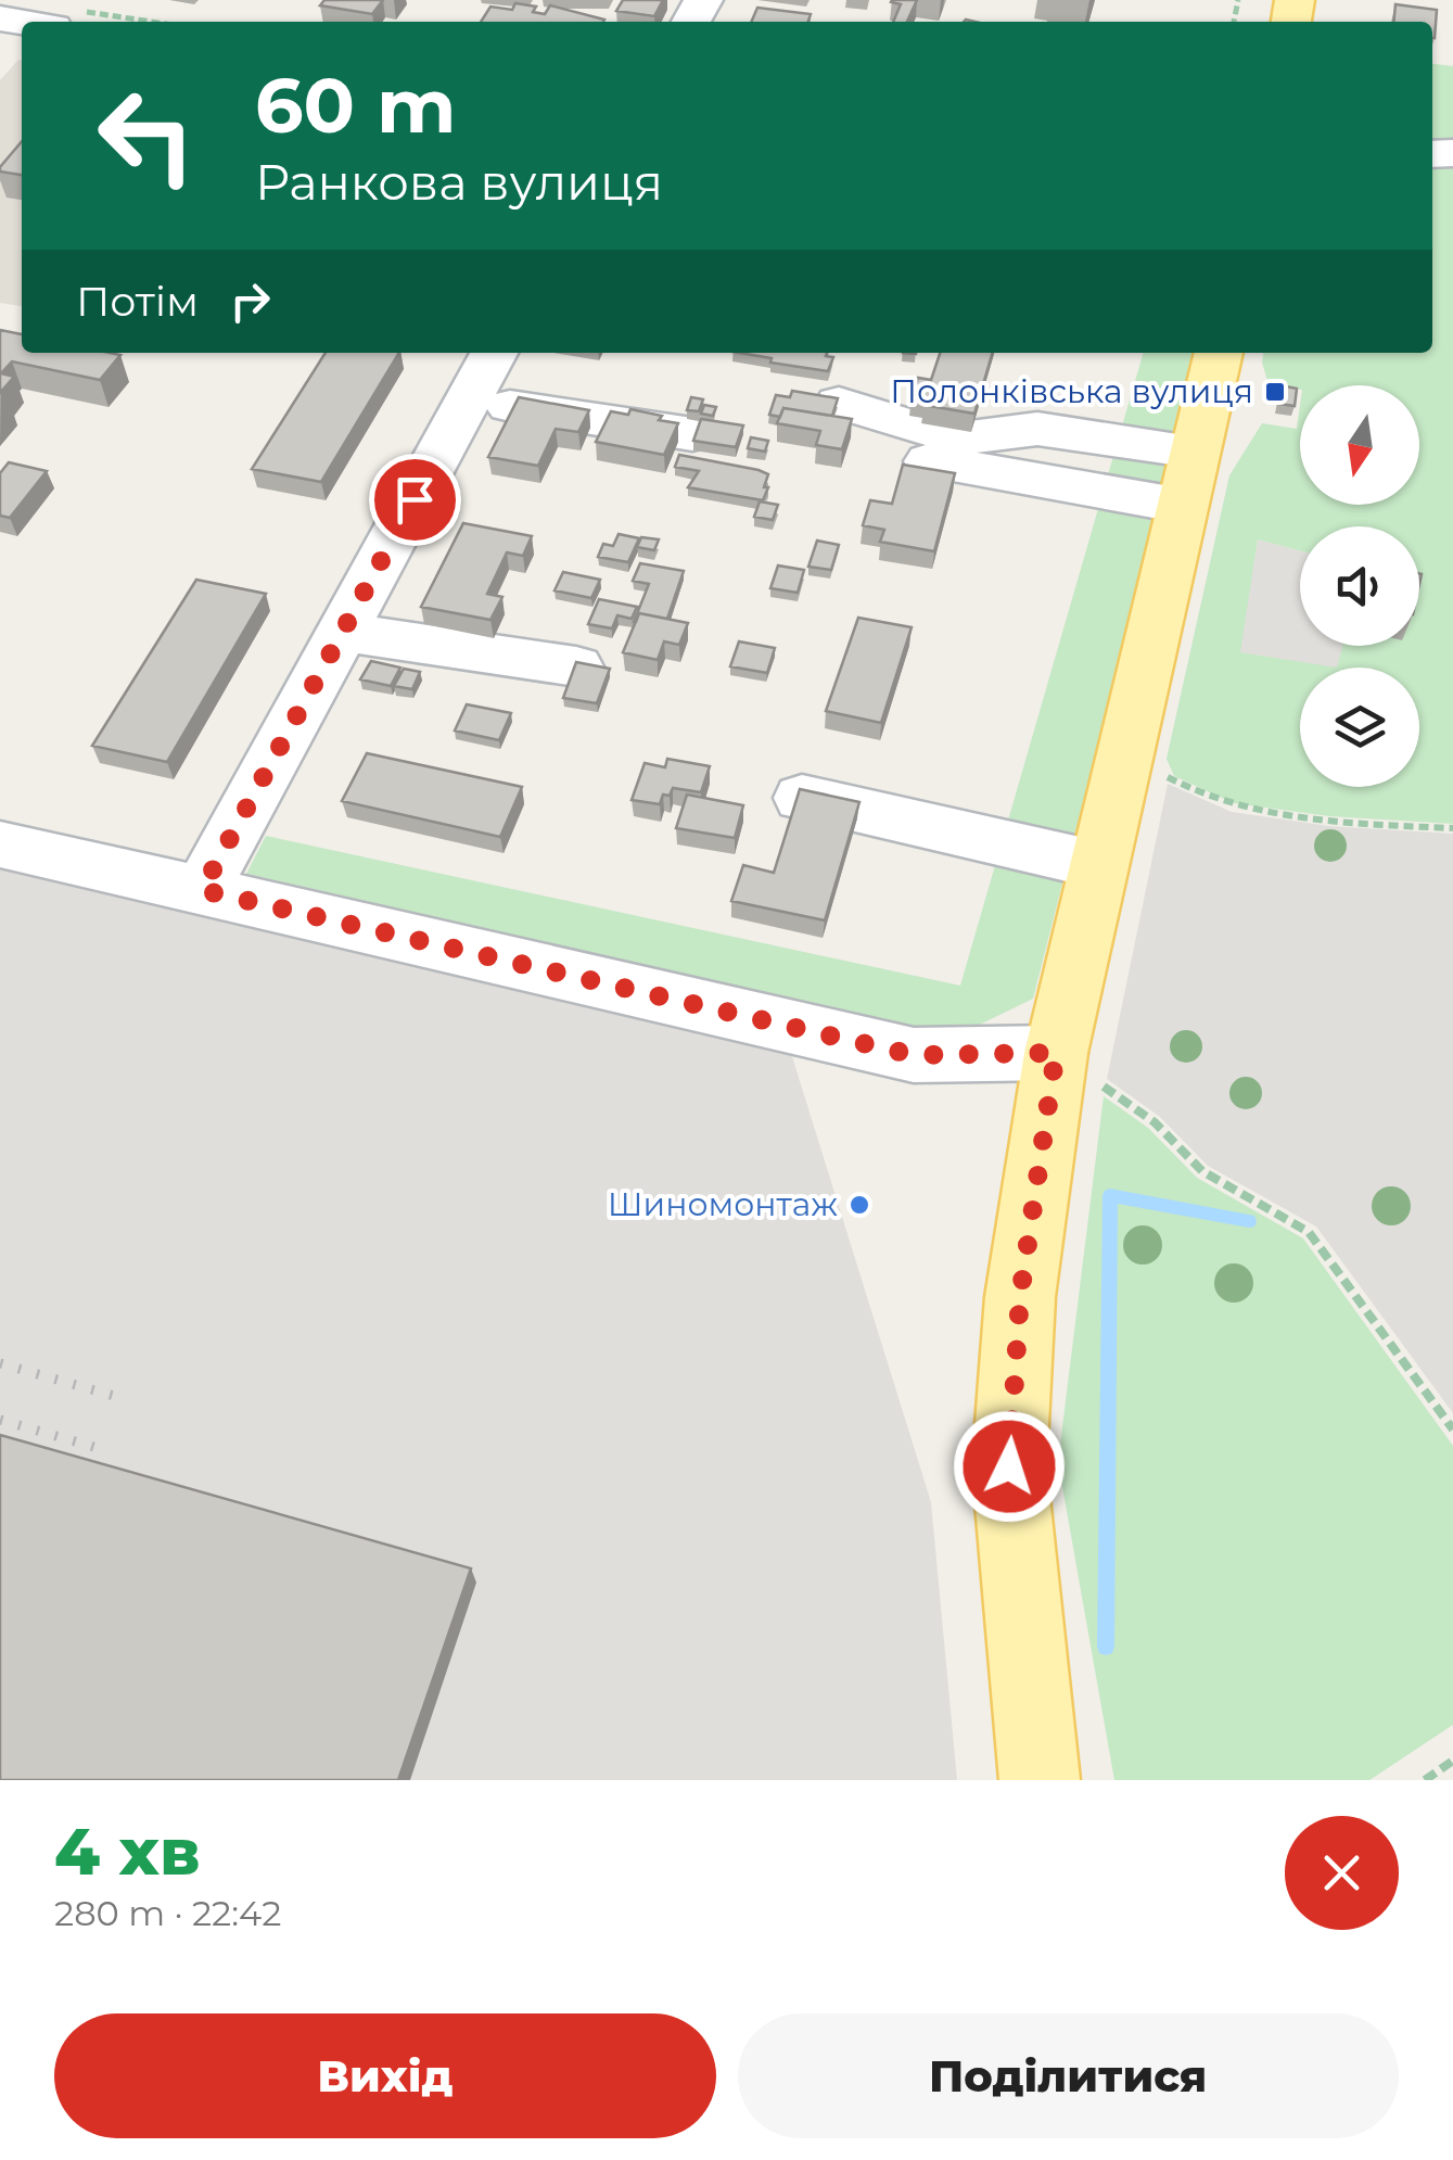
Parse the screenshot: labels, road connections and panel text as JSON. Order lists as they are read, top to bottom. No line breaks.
{"places":{"transit":["Полонківська вулиця"],"other":["Шиномонтаж"]},"north":"bottom","page":{"turn":["60 m","Ранкова вулиця"],"then":"Потім","heading":["4 хв","280 m · 22:42"],"buttons":["Вихід","Поділитися"]}}
